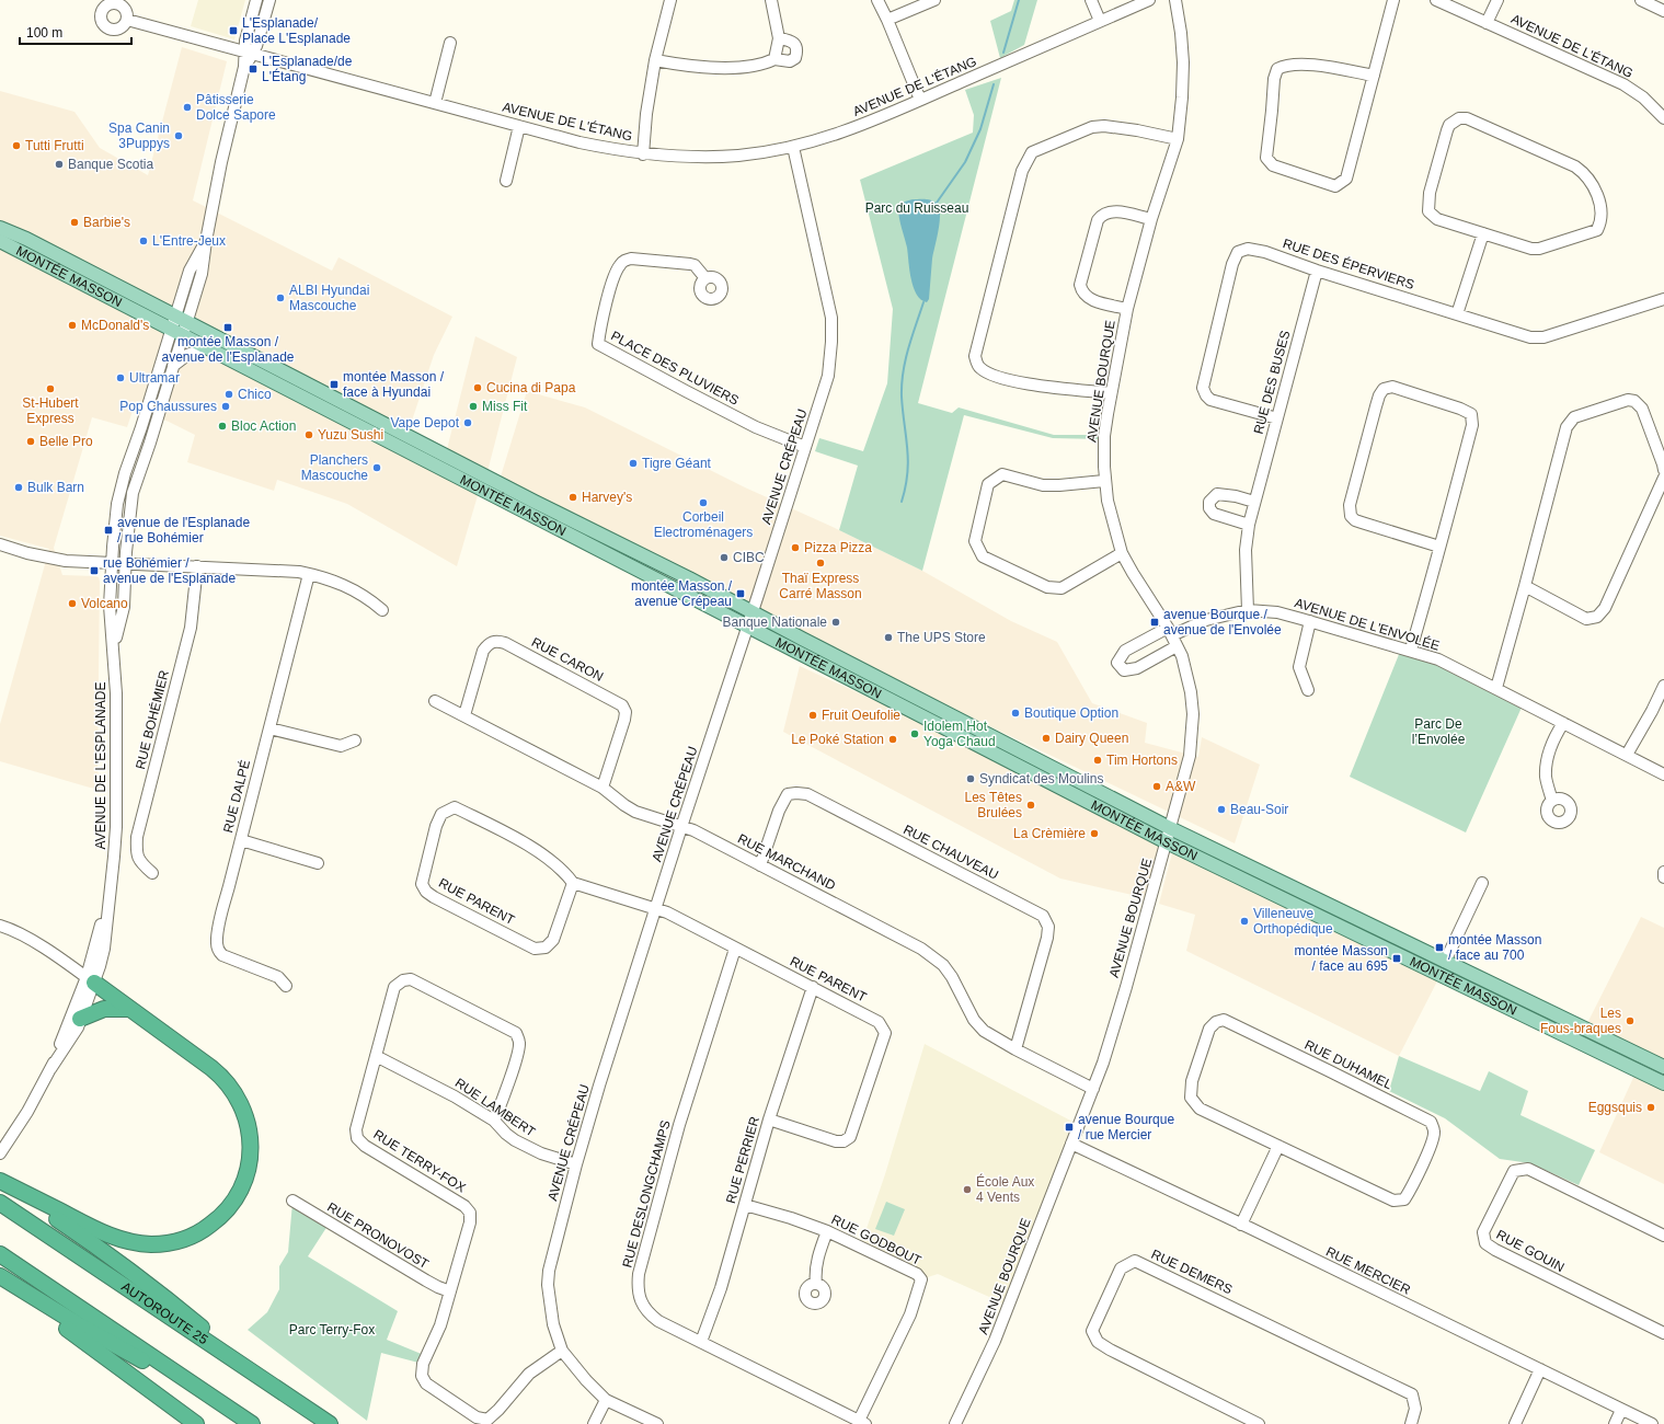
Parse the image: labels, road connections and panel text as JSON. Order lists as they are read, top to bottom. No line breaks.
{"streets":{"highway":["AUTOROUTE 25"],"main road":["MONTÉE MASSON"],"street":["AVENUE DE L'ÉTANG","RUE DES ÉPERVIERS","PLACE DES PLUVIERS","AVENUE BOURQUE","RUE DES BUSES","AVENUE CRÉPEAU","AVENUE DE L'ENVOLÉE","RUE CARON","RUE BOHÉMIER","AVENUE DE L'ESPLANADE","RUE DALPÉ","RUE CHAUVEAU","RUE MARCHAND","RUE PARENT","RUE DUHAMEL","RUE LAMBERT","RUE PERRIER","RUE TERRY-FOX","RUE DESLONGCHAMPS","RUE PRONOVOST","RUE GODBOUT","RUE GOUIN","RUE MERCIER","RUE DEMERS"]},"crossings":[["AVENUE DE L'ÉTANG","AVENUE CRÉPEAU"],["AVENUE DE L'ÉTANG","AVENUE DE L'ESPLANADE"],["RUE DES ÉPERVIERS","RUE DES BUSES"],["MONTÉE MASSON","AVENUE BOURQUE"],["MONTÉE MASSON","AVENUE CRÉPEAU"],["MONTÉE MASSON","AVENUE DE L'ESPLANADE"],["PLACE DES PLUVIERS","AVENUE CRÉPEAU"],["AVENUE BOURQUE","AVENUE DE L'ENVOLÉE"],["AVENUE BOURQUE","RUE MARCHAND"],["AVENUE BOURQUE","RUE MERCIER"],["RUE DES BUSES","AVENUE DE L'ENVOLÉE"],["AVENUE CRÉPEAU","RUE MARCHAND"],["AVENUE CRÉPEAU","RUE PARENT"],["AVENUE CRÉPEAU","RUE LAMBERT"],["AVENUE CRÉPEAU","RUE TERRY-FOX"],["RUE CARON","RUE MARCHAND"],["RUE CHAUVEAU","RUE MARCHAND"],["RUE PARENT","RUE PERRIER"],["RUE PARENT","RUE DESLONGCHAMPS"],["RUE LAMBERT","RUE TERRY-FOX"],["RUE PERRIER","RUE DESLONGCHAMPS"],["RUE PERRIER","RUE GODBOUT"],["RUE TERRY-FOX","RUE PRONOVOST"],["RUE DESLONGCHAMPS","RUE GODBOUT"]],"parks":["Parc du Ruisseau","Parc De l’Envolée","Parc Terry-Fox"],"places":{"transit":["L'Esplanade/ Place L'Esplanade","L'Esplanade/de L'Étang","montée Masson / avenue de l'Esplanade","montée Masson / face à Hyundai","avenue de l'Esplanade / rue Bohémier","rue Bohémier / avenue de l'Esplanade","montée Masson / avenue Crépeau","avenue Bourque / avenue de l'Envolée","montée Masson / face au 700","montée Masson / face au 695","avenue Bourque / rue Mercier"],"other":["Pâtisserie Dolce Sapore","Spa Canin 3Puppys","Tutti Frutti","Banque Scotia","Barbie's","L'Entre-Jeux","ALBI Hyundai Mascouche","McDonald's","Ultramar","Cucina di Papa","St-Hubert Express","Chico","Pop Chaussures","Miss Fit","Vape Depot","Bloc Action","Yuzu Sushi","Belle Pro","Tigre Géant","Planchers Mascouche","Bulk Barn","Harvey's","Corbeil Electroménagers","Pizza Pizza","CIBC","Thaï Express Carré Masson","Volcano","Banque Nationale","The UPS Store","Boutique Option","Fruit Oeufolie","Idolem Hot Yoga Chaud","Dairy Queen","Le Poké Station","Tim Hortons","Syndicat des Moulins","A&W","Les Têtes Brulées","Beau-Soir","La Crèmière","Villeneuve Orthopédique","Les Fous-braques","Eggsquis","École Aux 4 Vents"]},"scale_bar":"100 m"}
